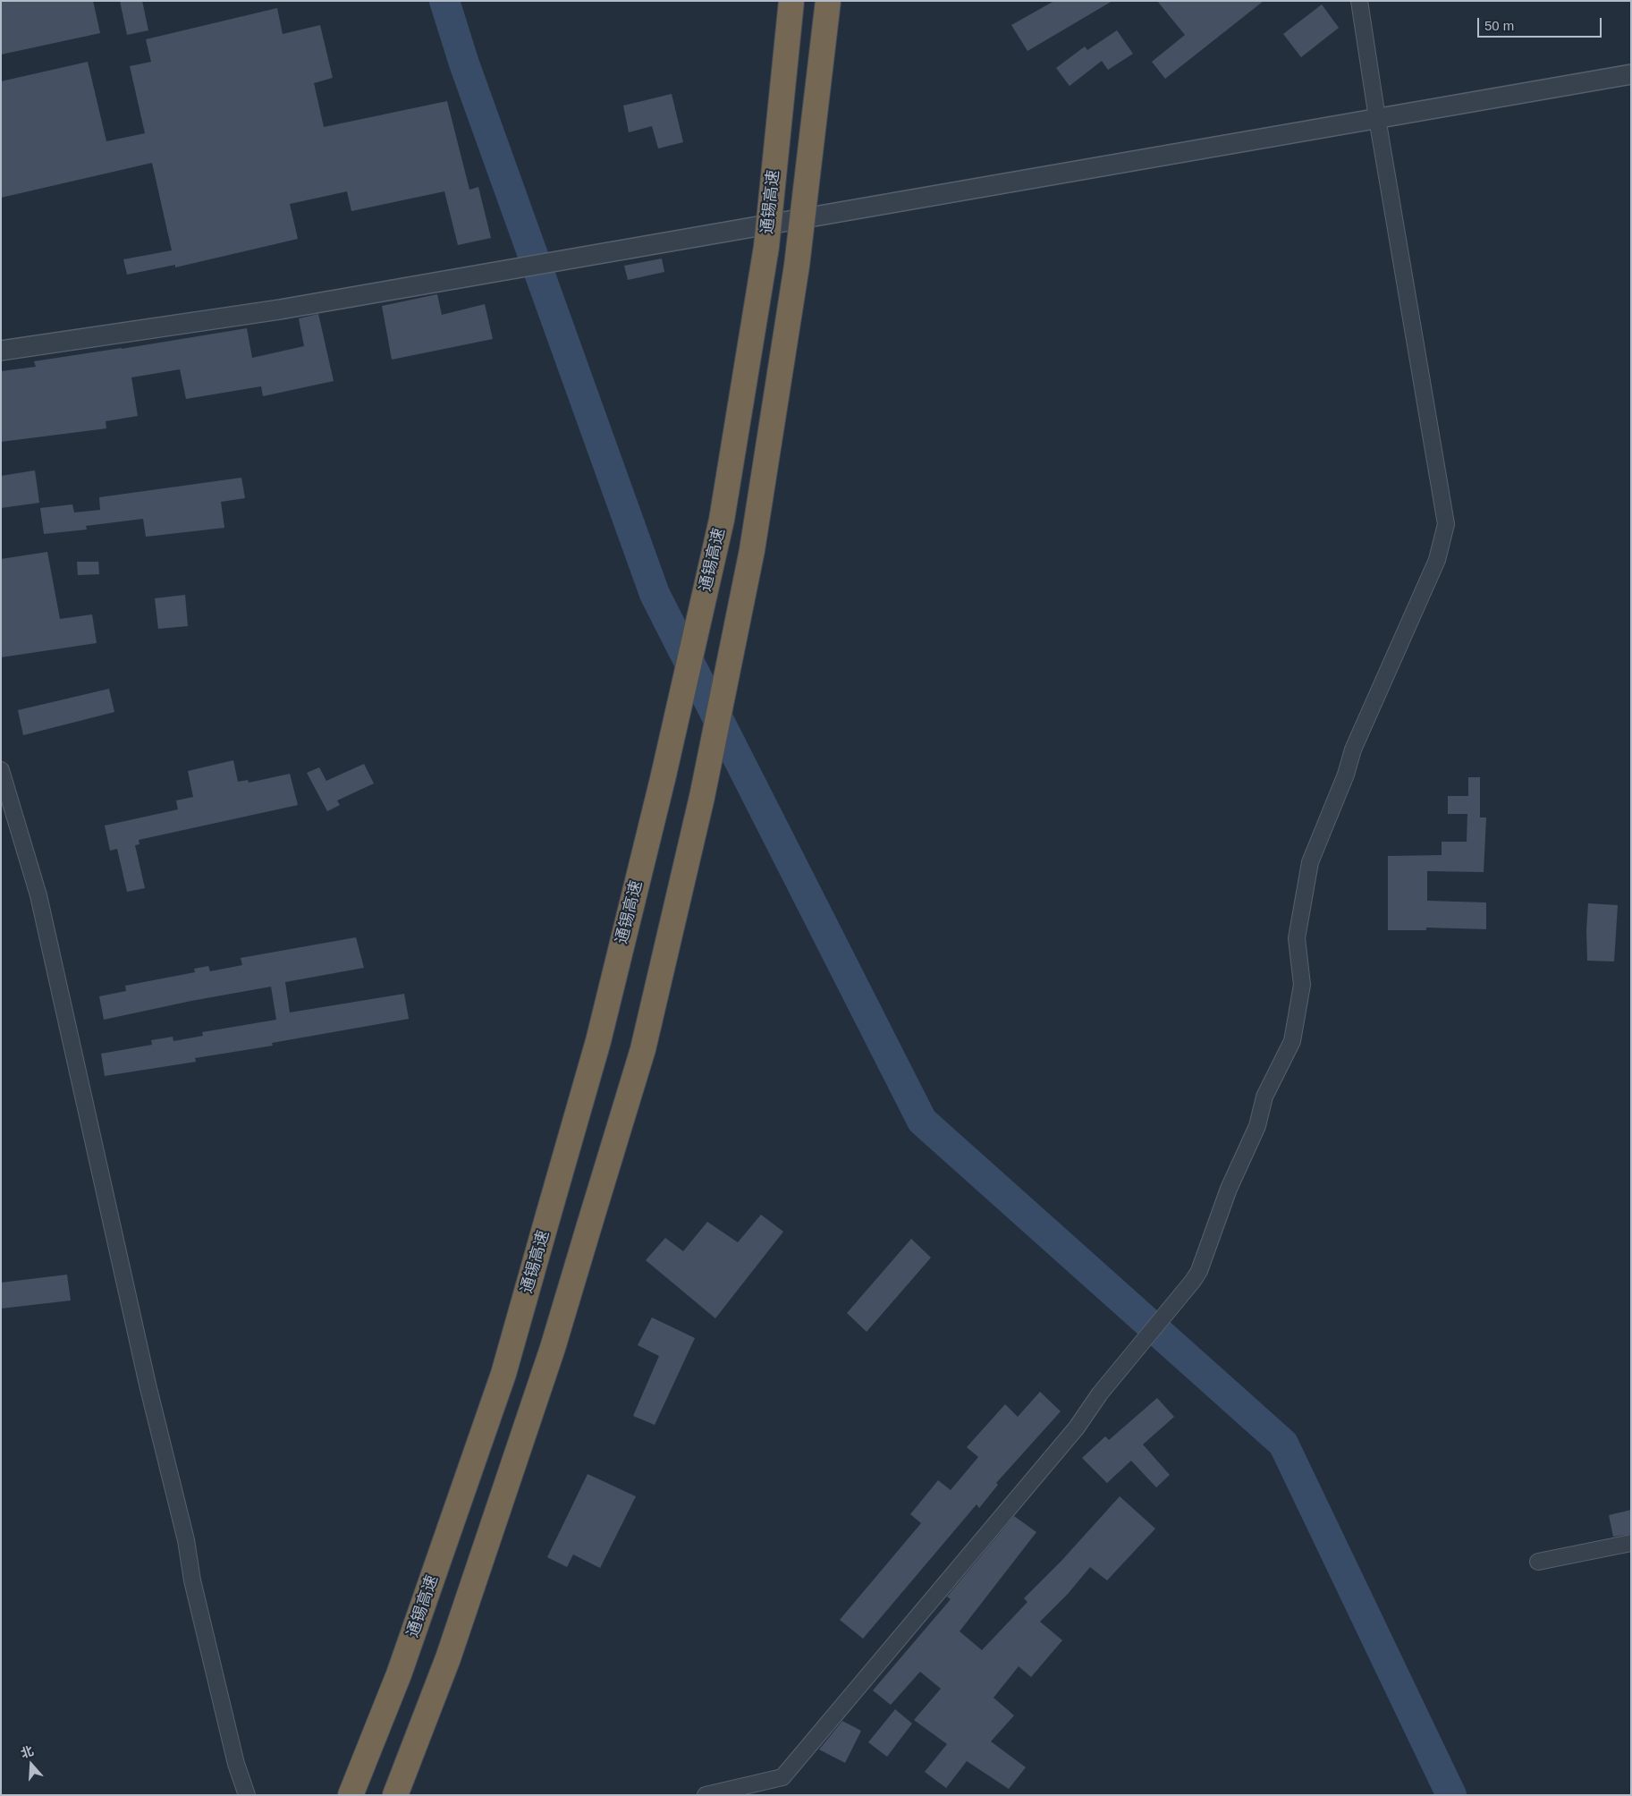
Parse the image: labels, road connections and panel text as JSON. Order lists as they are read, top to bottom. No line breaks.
{"streets":{"highway":["通锡高速"]},"scale_bar":"50 m","north":"top"}
